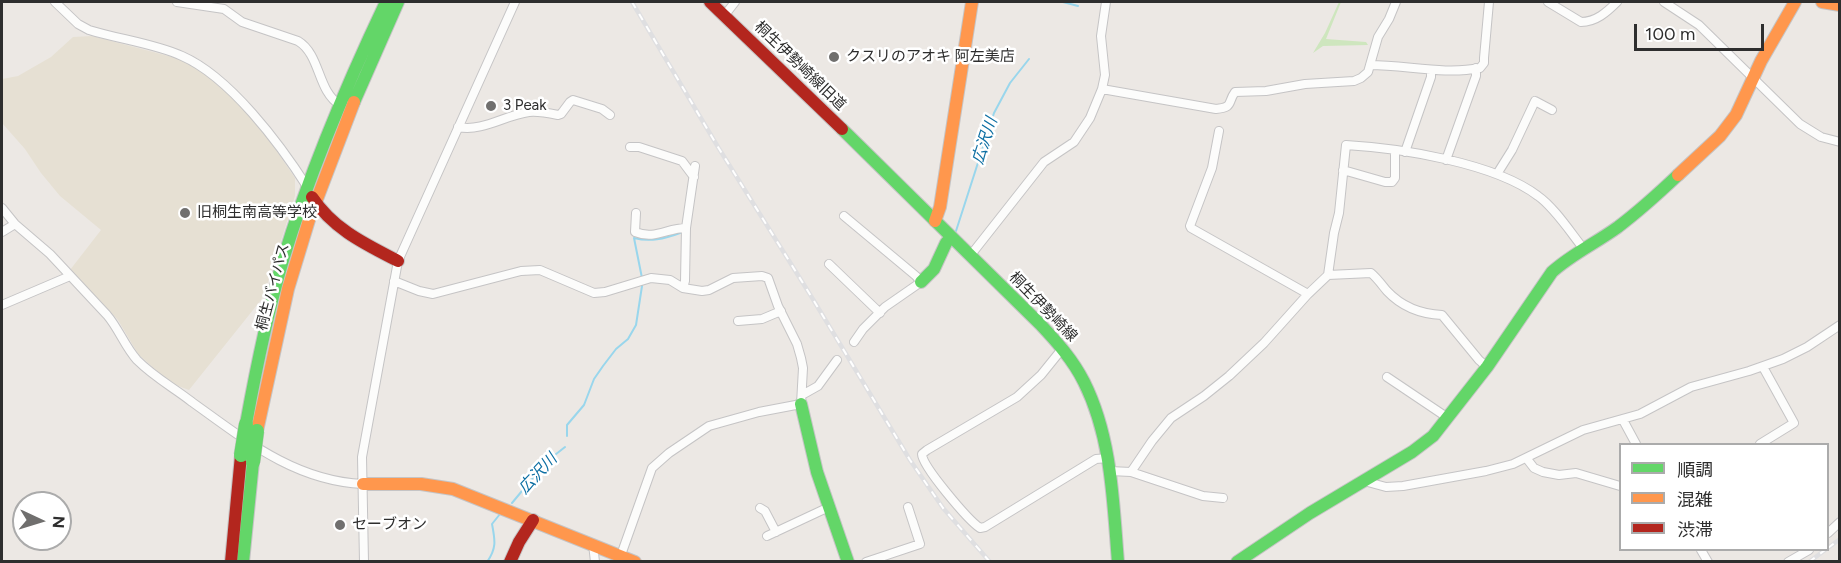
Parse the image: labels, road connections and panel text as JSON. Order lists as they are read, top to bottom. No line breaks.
{"streets":{"main road":["桐生伊勢崎線旧道","桐生バイパス","桐生伊勢崎線"]},"crossings":[["桐生伊勢崎線旧道","桐生伊勢崎線"]],"water":["広沢川"],"places":["クスリのアオキ 阿左美店","3 Peak","旧桐生南高等学校","セーブオン"],"legend":["順調","混雑","渋滞"],"scale_bar":"100 m","north":"right"}
